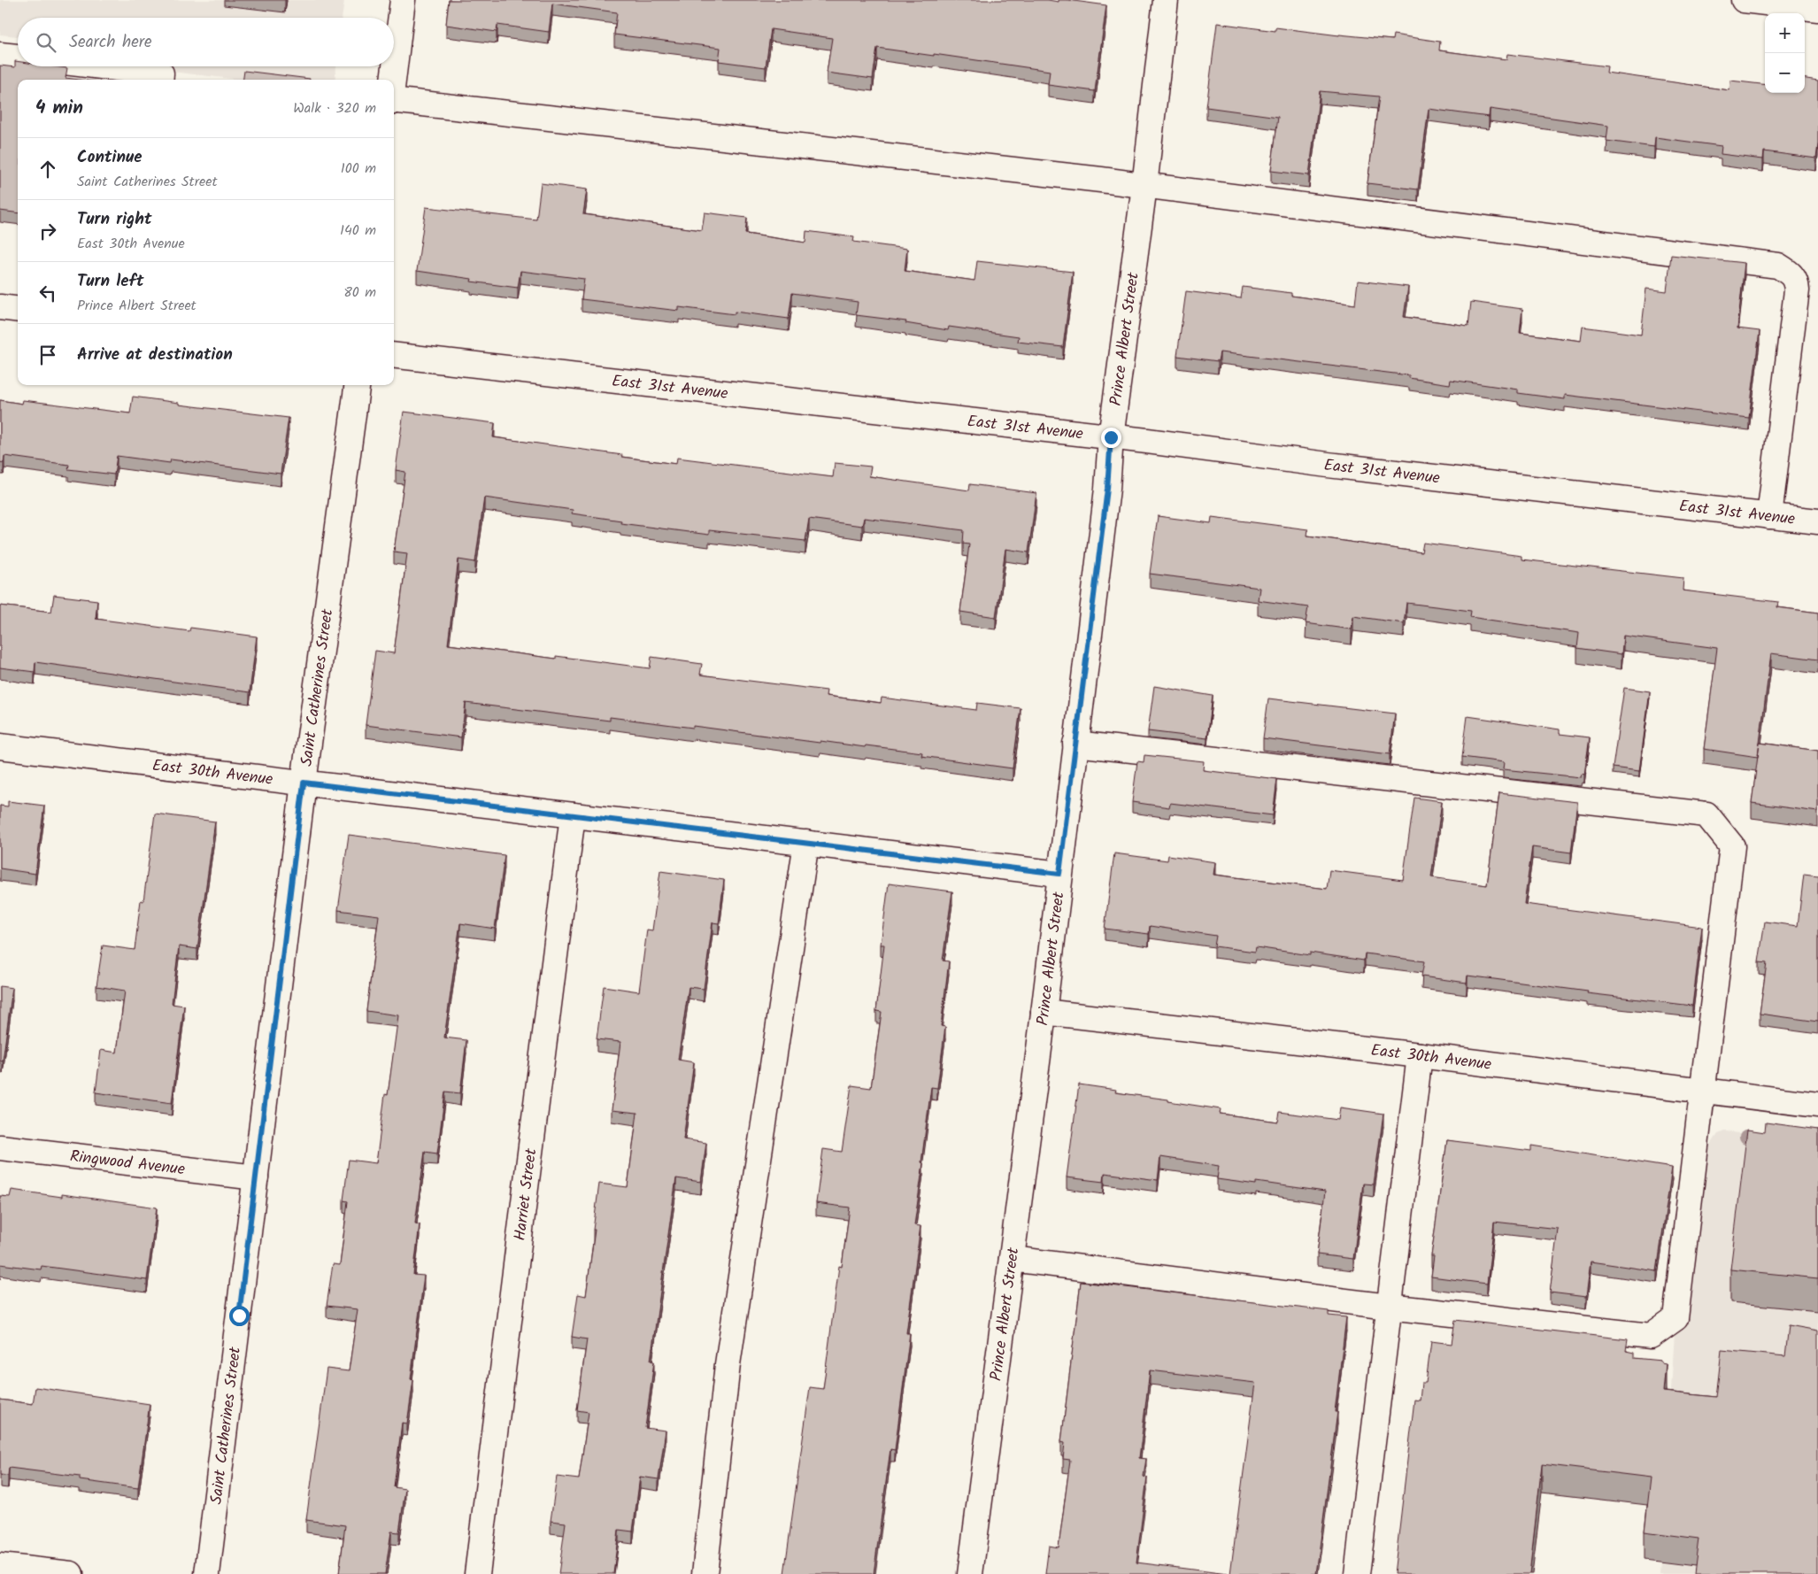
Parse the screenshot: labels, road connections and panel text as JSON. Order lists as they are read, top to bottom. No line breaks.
{"streets":{"street":["Prince Albert Street","East 31st Avenue","Saint Catherines Street","East 30th Avenue","Ringwood Avenue","Harriet Street"]},"crossings":[["Prince Albert Street","East 31st Avenue"],["Prince Albert Street","East 30th Avenue"],["Saint Catherines Street","East 30th Avenue"],["Saint Catherines Street","Ringwood Avenue"],["East 30th Avenue","Harriet Street"]],"page":{"map_buttons":["+","−"],"search":"Search here","heading":["4 min","Walk · 320 m"],"list":[["Continue","Saint Catherines Street","100 m"],["Turn right","East 30th Avenue","140 m"],["Turn left","Prince Albert Street","80 m"],"Arrive at destination"]}}
